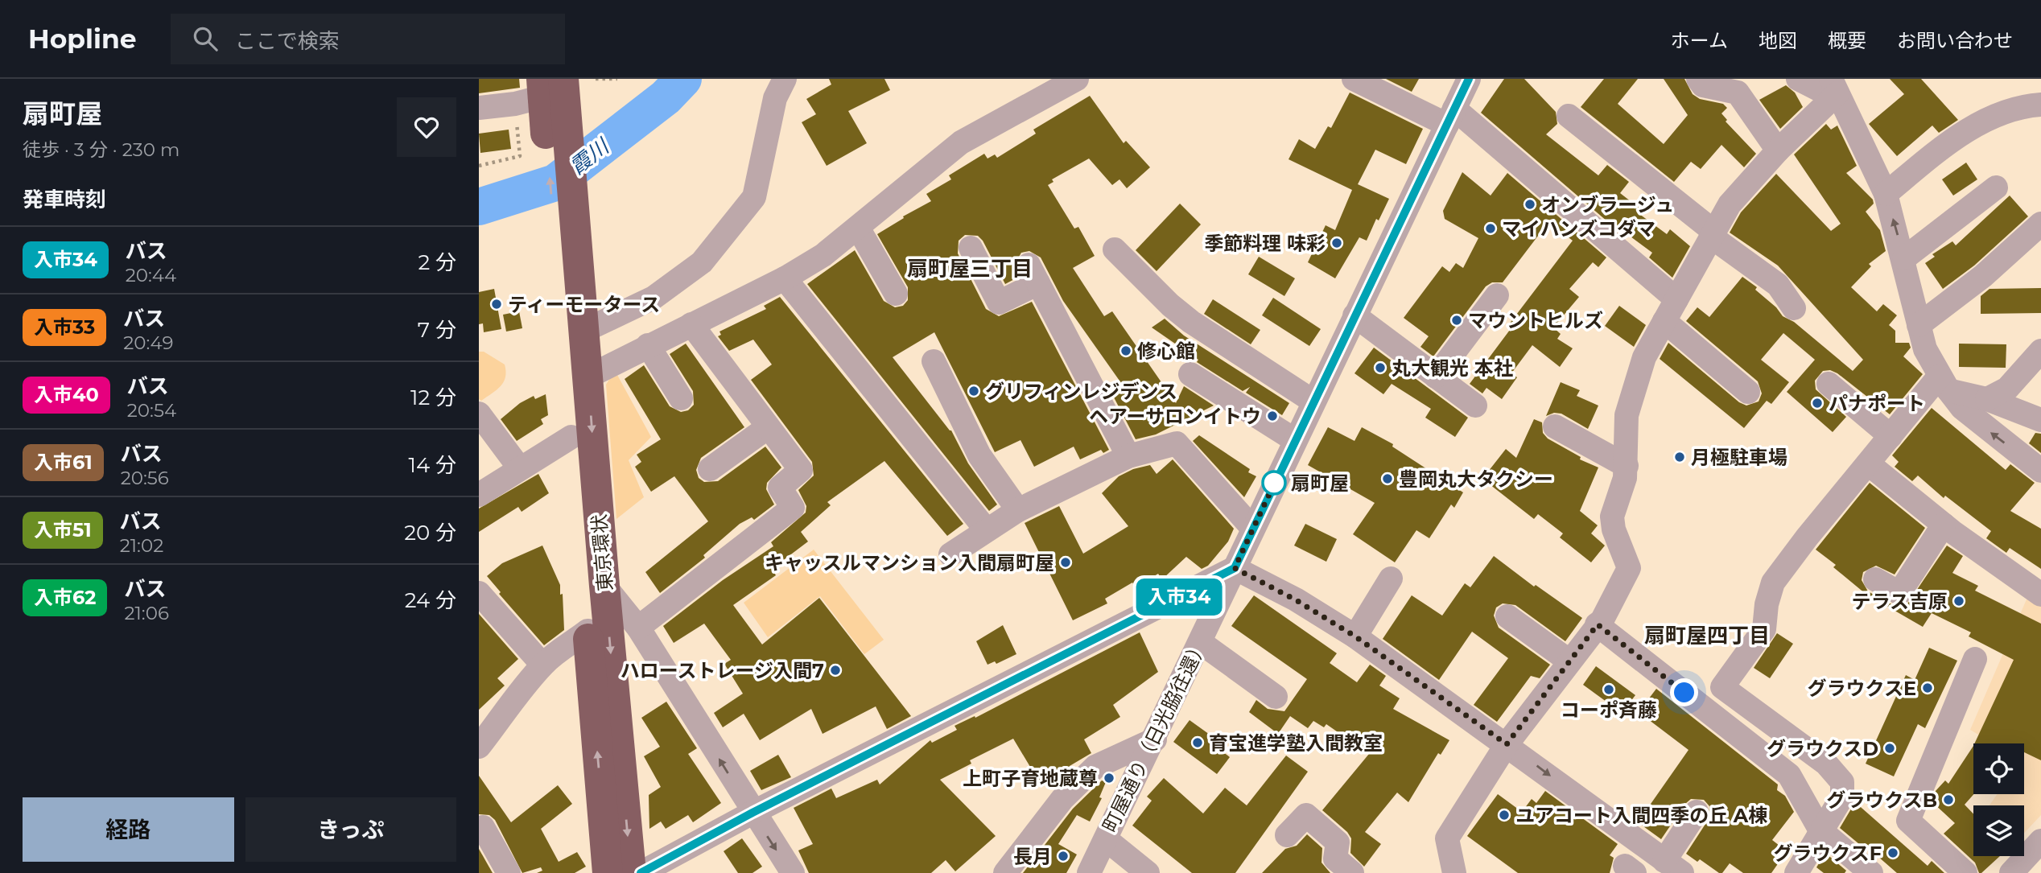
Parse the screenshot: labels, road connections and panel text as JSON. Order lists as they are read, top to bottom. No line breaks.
{"streets":{"highway":["東京環状"],"street":["町屋通り（日光脇往還）"]},"districts":["扇町屋三丁目","扇町屋四丁目"],"water":["霞川"],"places":["オンブラージュ","マイハンズコダマ","季節料理 味彩","ティーモータース","マウントヒルズ","修心館","丸大観光 本社","グリフィンレジデンス","パナポート","ヘアーサロンイトウ","月極駐車場","豊岡丸大タクシー","扇町屋","キャッスルマンション入間扇町屋","テラス吉原","ハローストレージ入間7","グラウクスE","コーポ斉藤","育宝進学塾入間教室","グラウクスD","上町子育地蔵尊","グラウクスB","ユアコート入間四季の丘 A棟","グラウクスF","長月"],"lines":["bus line 入市34"],"page":{"header":"Hopline","search":"ここで検索","nav":["ホーム","地図","概要","お問い合わせ"],"heading":[["扇町屋","徒歩 · 3 分 · 230 m"],"発車時刻"],"on_map":"入市34","list":[{"mark":"入市34","name":"バス","note":"20:44","value":"2 分"},{"mark":"入市33","name":"バス","note":"20:49","value":"7 分"},{"mark":"入市40","name":"バス","note":"20:54","value":"12 分"},{"mark":"入市61","name":"バス","note":"20:56","value":"14 分"},{"mark":"入市51","name":"バス","note":"21:02","value":"20 分"},{"mark":"入市62","name":"バス","note":"21:06","value":"24 分"}],"buttons":["経路","きっぷ"]}}
